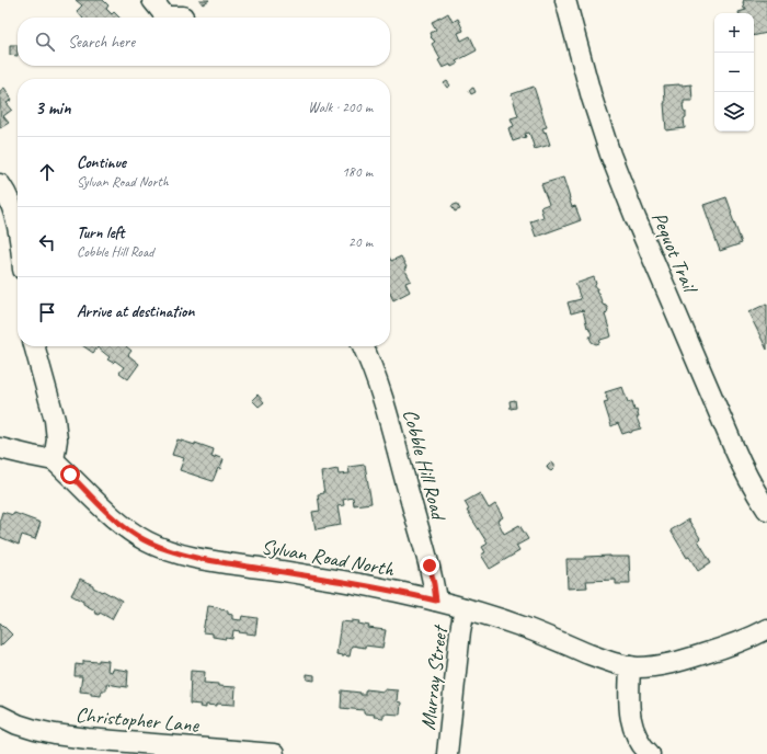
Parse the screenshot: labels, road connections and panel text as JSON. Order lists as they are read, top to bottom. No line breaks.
{"streets":{"street":["Pequot Trail","Cobble Hill Road","Sylvan Road North","Murray Street","Christopher Lane"]},"crossings":[["Cobble Hill Road","Sylvan Road North"],["Sylvan Road North","Murray Street"]],"page":{"map_buttons":["+","−"],"search":"Search here","heading":["3 min","Walk · 200 m"],"list":[["Continue","Sylvan Road North","180 m"],["Turn left","Cobble Hill Road","20 m"],"Arrive at destination"]}}
